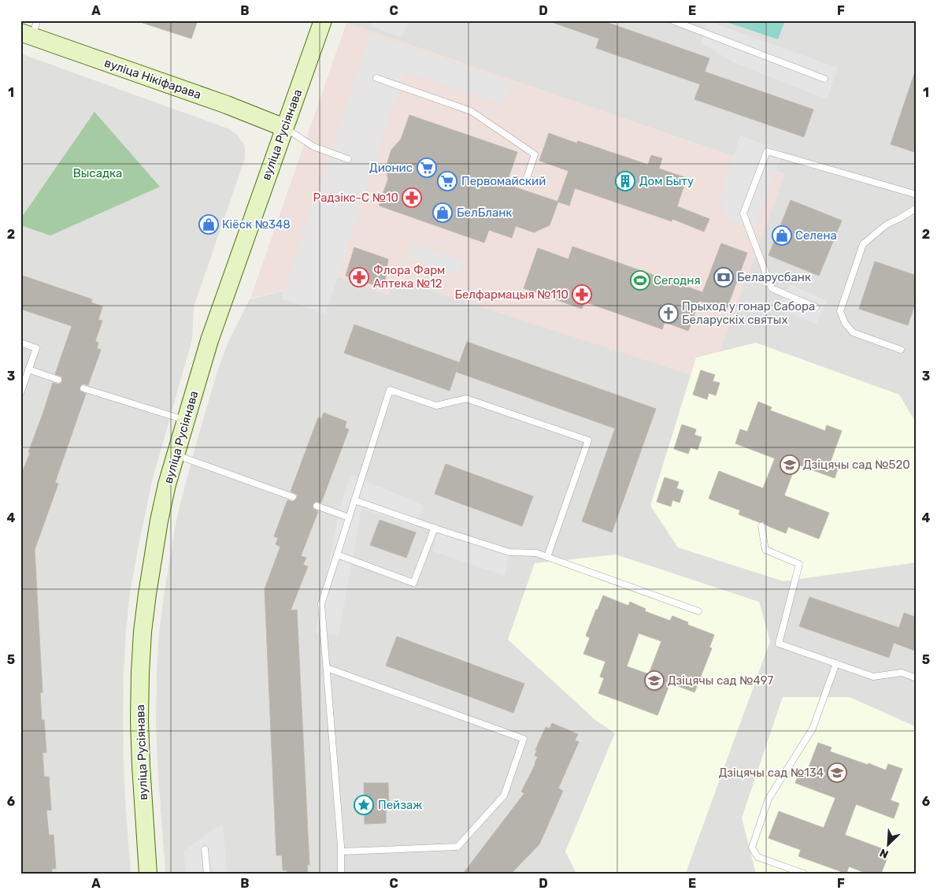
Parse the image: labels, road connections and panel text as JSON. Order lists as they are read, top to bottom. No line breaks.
{"streets":{"main road":["вуліца Нікіфарава","вуліца Русіянава"]},"crossings":[["вуліца Нікіфарава","вуліца Русіянава"]],"parks":["Высадка"],"places":{"supermarket":["Дионис","Первомайский"],"building":["Дом Быту"],"pharmacy":["Радзікс-С №10","Флора Фарм Аптека №12","Белфармацыя №110"],"shop":["БелБланк","Кіёск №348","Селена"],"bank":["Беларусбанк"],"sports":["Сегодня"],"church":["Прыход у гонар Сабора Беларускіх святых"],"school or university":["Дзіцячы сад №520","Дзіцячы сад №497","Дзіцячы сад №134"],"place":["Пейзаж"]},"north":"bottom left","grid":{"columns":["A","B","C","D","E","F"],"rows":["1","2","3","4","5","6"]}}
